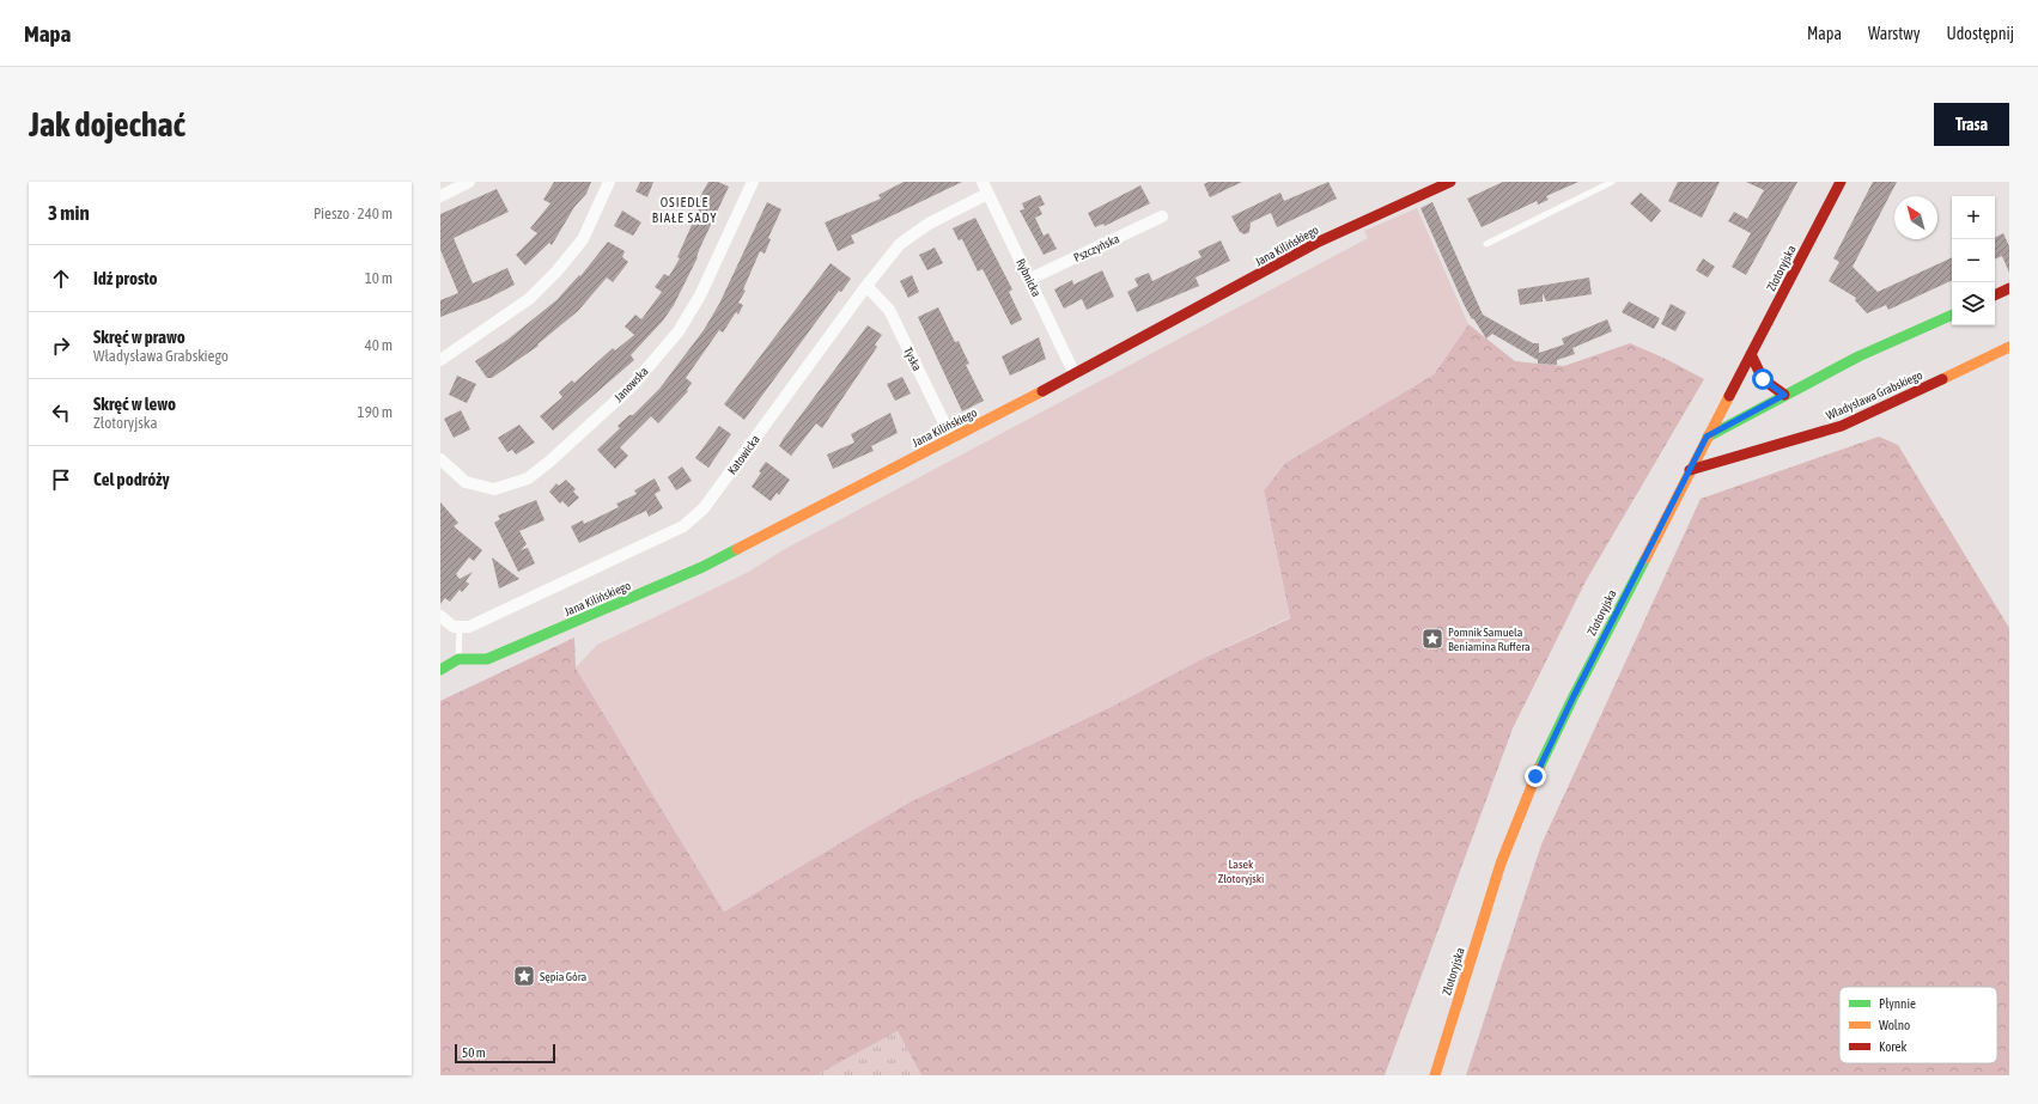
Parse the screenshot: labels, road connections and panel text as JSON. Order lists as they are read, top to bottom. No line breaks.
{"streets":{"street":["Jana Kilińskiego","Pszczyńska","Złotoryjska","Rybnicka","Tyska","Janowska","Władysława Grabskiego","Katowicka"]},"crossings":[["Jana Kilińskiego","Rybnicka"],["Jana Kilińskiego","Tyska"],["Pszczyńska","Rybnicka"],["Złotoryjska","Władysława Grabskiego"],["Rybnicka","Katowicka"],["Tyska","Katowicka"]],"districts":["OSIEDLE BIAŁE SADY"],"parks":["Lasek Złotoryjski"],"places":{"place":["Pomnik Samuela Beniamina Ruffera","Sępia Góra"]},"legend":["Płynnie","Wolno","Korek"],"scale_bar":"50 m","north":"top left","page":{"header":"Mapa","nav":["Mapa","Warstwy","Udostępnij"],"buttons":"Trasa","title":"Jak dojechać","heading":["3 min","Pieszo · 240 m"],"map_buttons":["+","−"],"list":[["Idź prosto","10 m"],["Skręć w prawo","Władysława Grabskiego","40 m"],["Skręć w lewo","Złotoryjska","190 m"],"Cel podróży"],"scale":"50 m"}}
